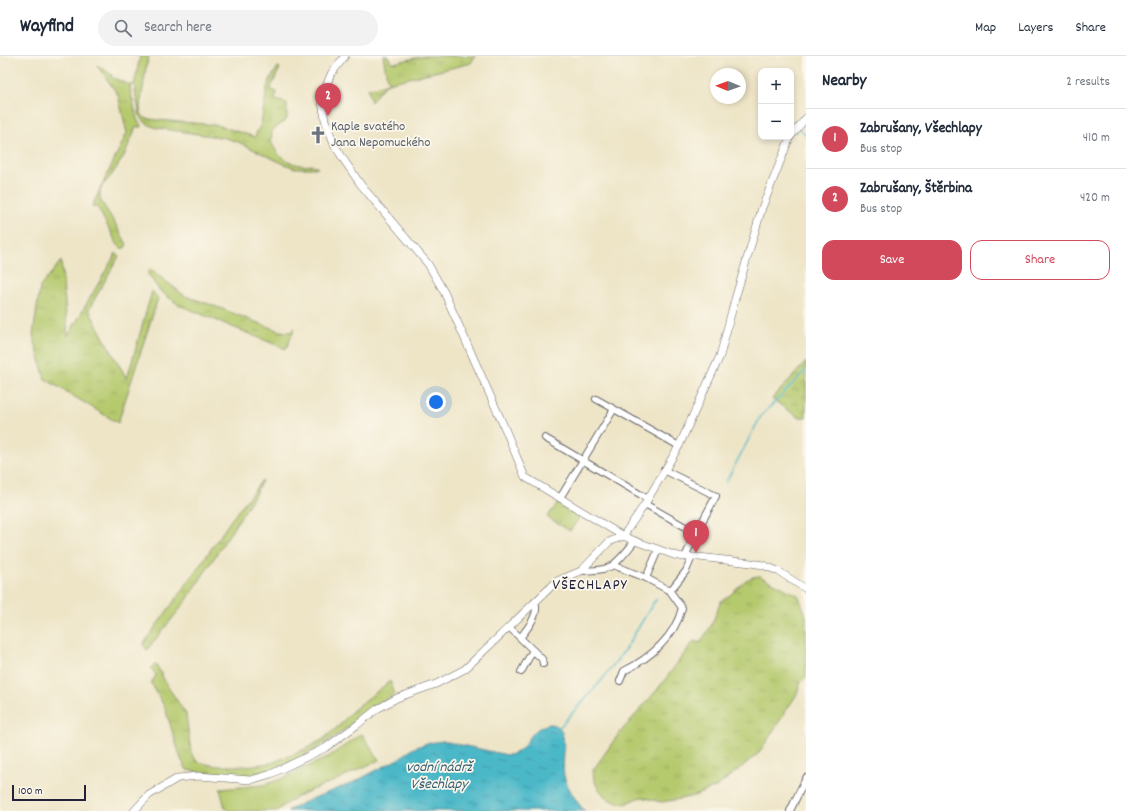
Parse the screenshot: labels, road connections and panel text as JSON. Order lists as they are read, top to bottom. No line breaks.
{"districts":["VŠECHLAPY"],"water":["vodní nádrž Všechlapy"],"places":{"church":["Kaple svatého Jana Nepomuckého"]},"scale_bar":"100 m","north":"left","page":{"header":"Wayfind","search":"Search here","nav":["Map","Layers","Share"],"heading":["Nearby","2 results"],"map_buttons":["+","−"],"pins":["2","1"],"list":[{"mark":"1","name":"Zabrušany, Všechlapy","note":"Bus stop","value":"410 m"},{"mark":"2","name":"Zabrušany, Štěrbina","note":"Bus stop","value":"420 m"}],"buttons":["Save","Share"],"scale":"100 m"}}
